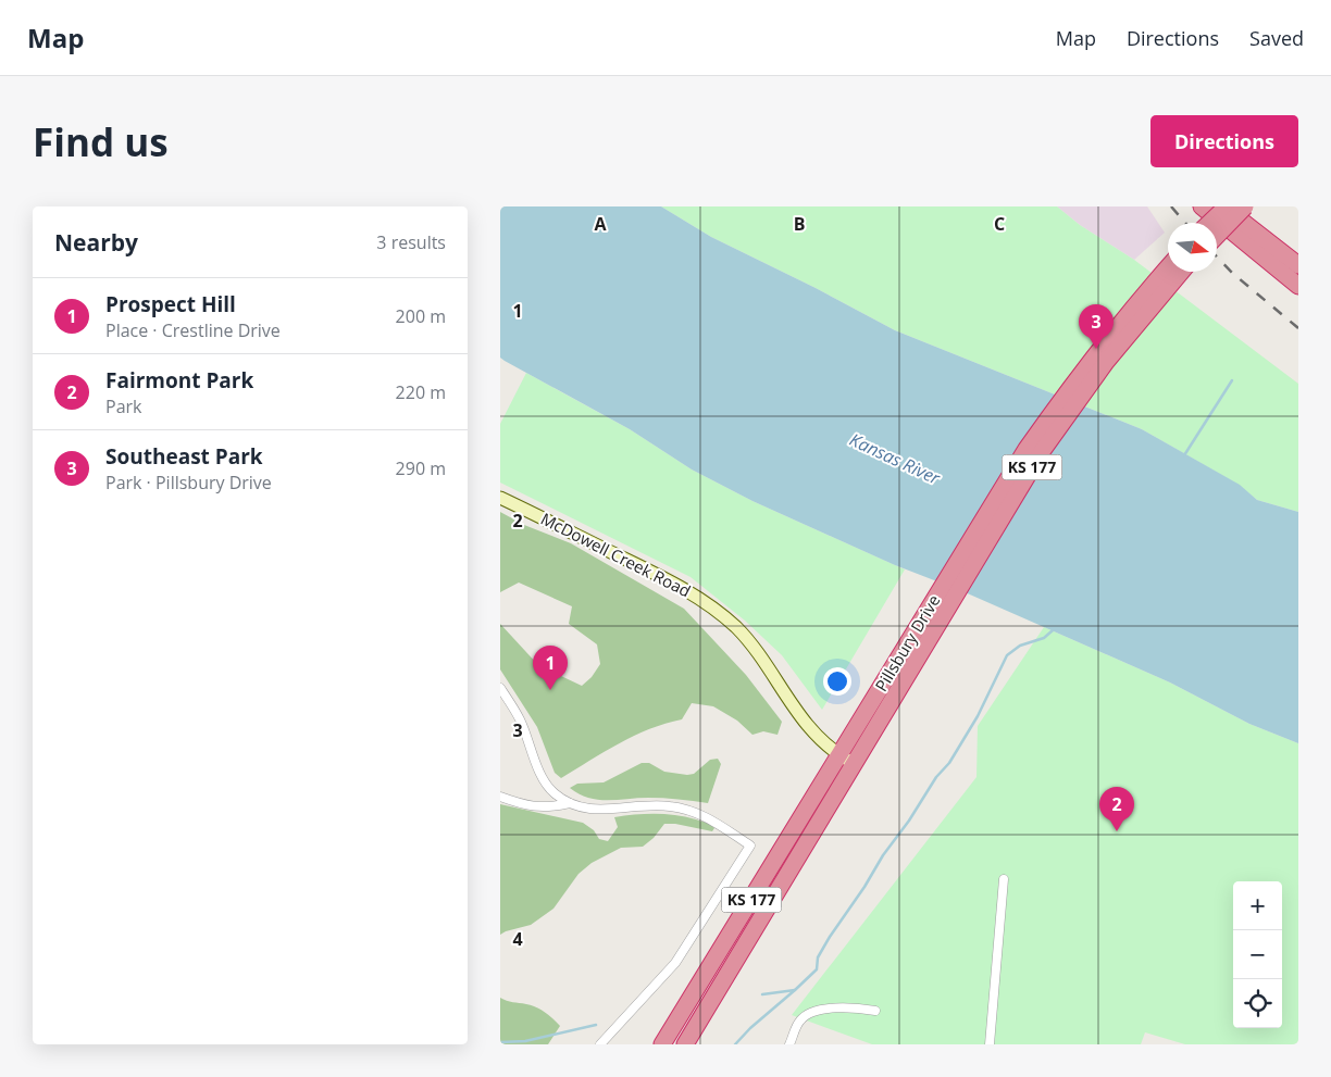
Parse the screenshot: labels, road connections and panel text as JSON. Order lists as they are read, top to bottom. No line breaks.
{"streets":{"highway":["KS 177","Pillsbury Drive"],"street":["McDowell Creek Road"]},"crossings":[["McDowell Creek Road","Pillsbury Drive"]],"water":["Kansas River"],"north":"right","page":{"header":"Map","nav":["Map","Directions","Saved"],"buttons":"Directions","title":"Find us","heading":["Nearby","3 results"],"list":[{"mark":"1","name":"Prospect Hill","note":"Place · Crestline Drive","value":"200 m"},{"mark":"2","name":"Fairmont Park","note":"Park","value":"220 m"},{"mark":"3","name":"Southeast Park","note":"Park · Pillsbury Drive","value":"290 m"}],"pins":["3","1","2"],"map_buttons":["+","−"]},"grid":{"columns":["A","B","C"],"rows":["1","2","3","4"]}}
